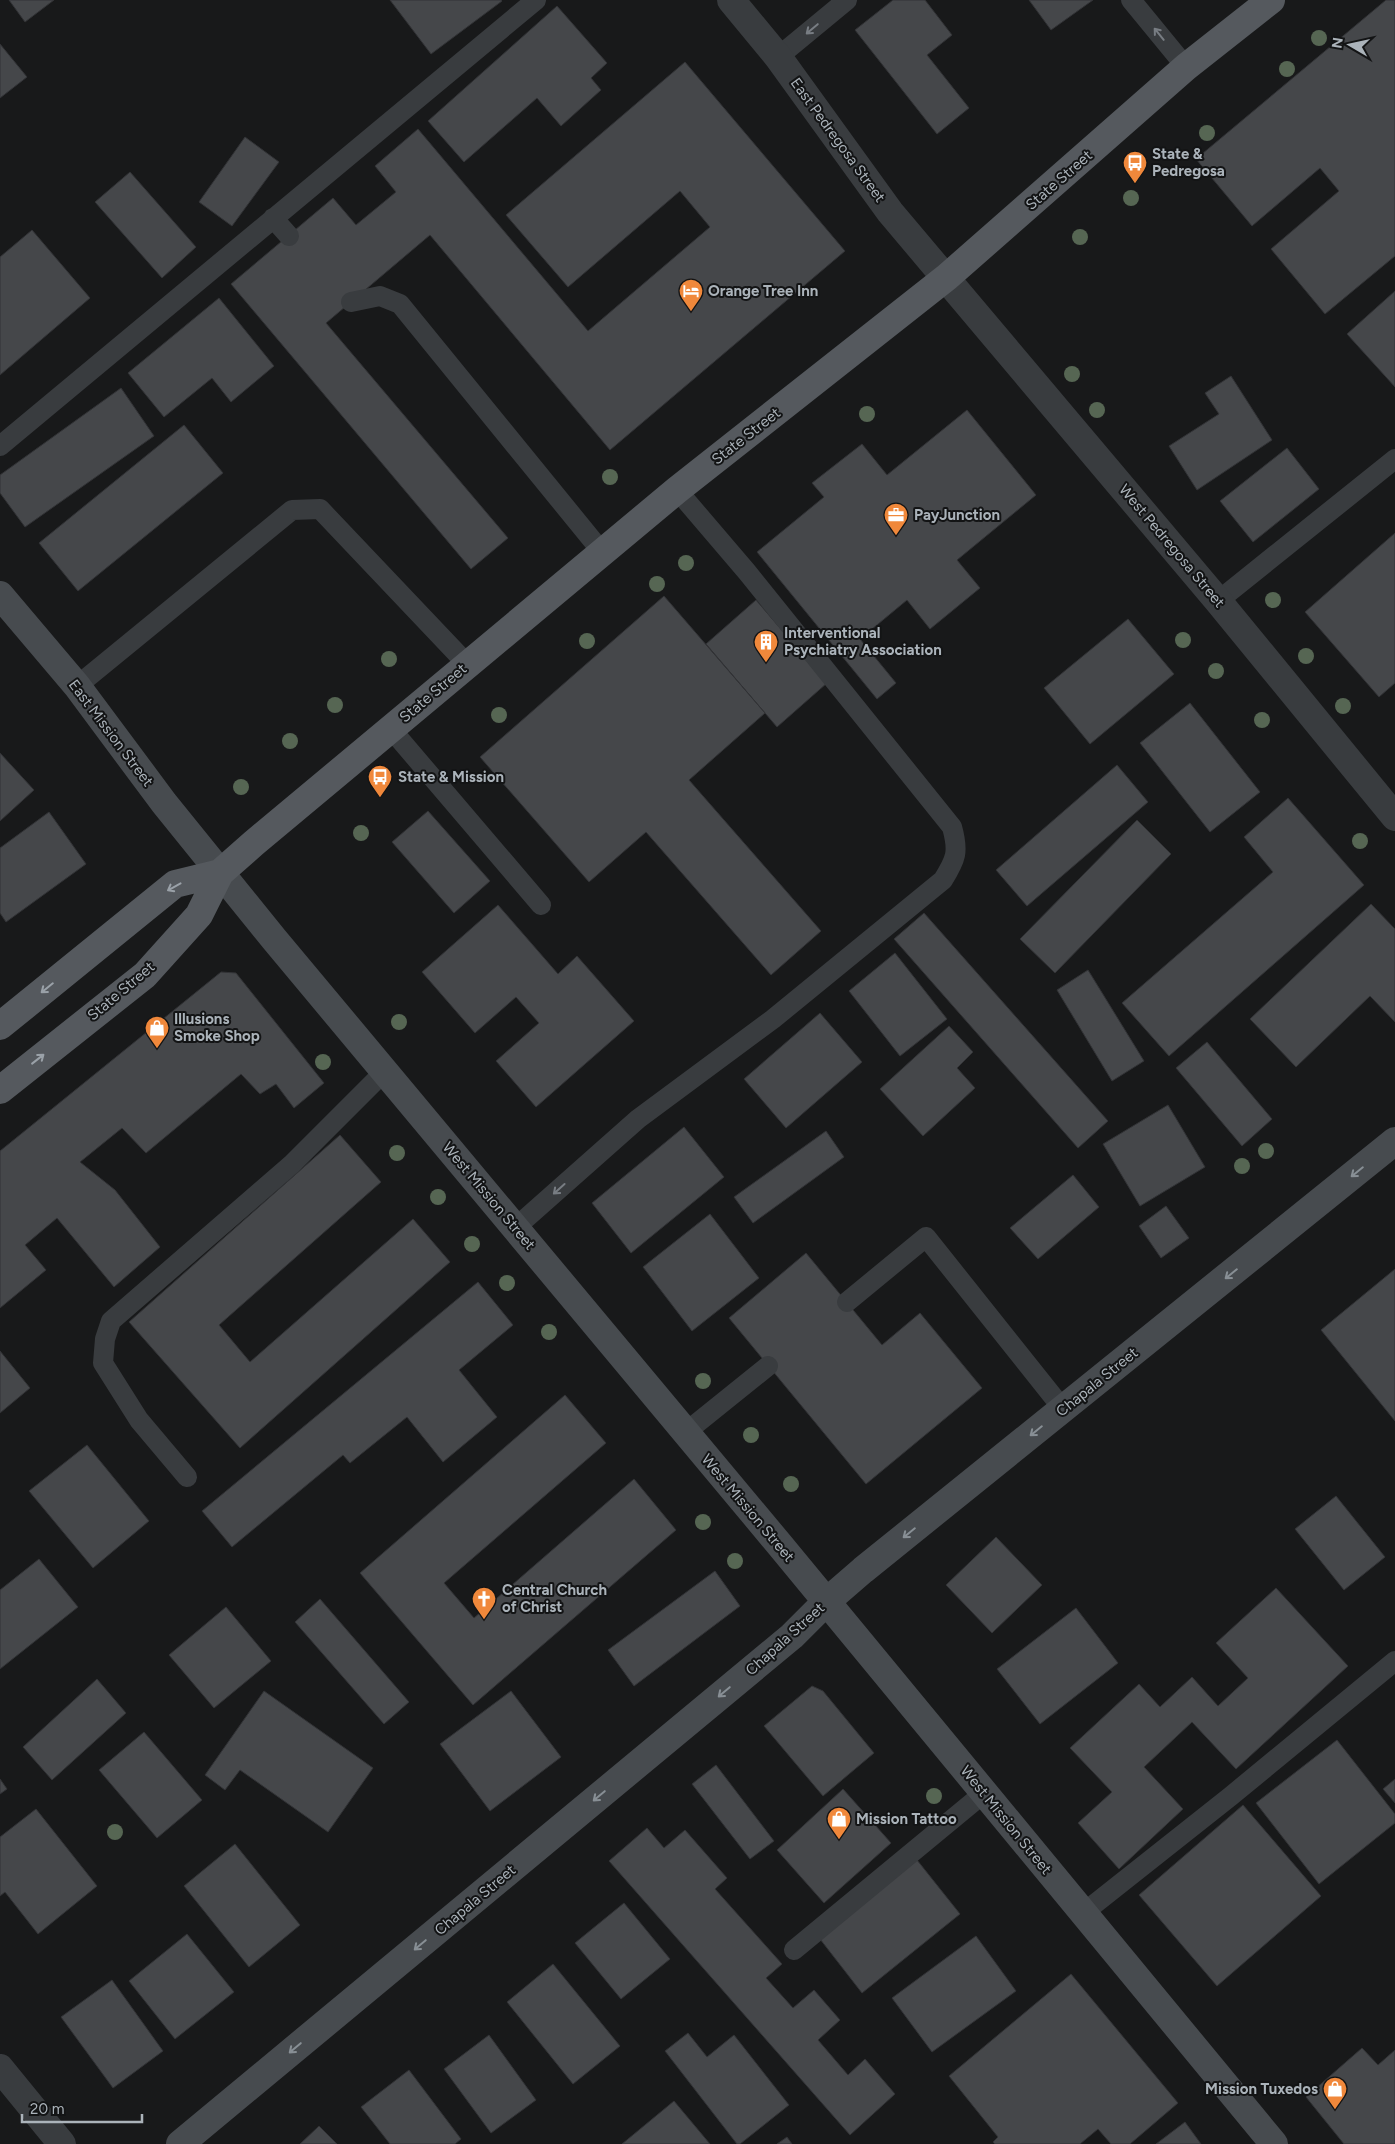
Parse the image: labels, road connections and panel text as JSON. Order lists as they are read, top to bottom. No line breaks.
{"streets":{"main road":["State Street"],"street":["East Pedregosa Street","West Pedregosa Street","East Mission Street","West Mission Street","Chapala Street"]},"crossings":[["East Pedregosa Street","State Street"],["East Pedregosa Street","West Pedregosa Street"],["State Street","West Pedregosa Street"],["State Street","East Mission Street"],["State Street","West Mission Street"],["East Mission Street","West Mission Street"],["West Mission Street","Chapala Street"]],"one_way":["Chapala Street"],"places":{"bus stop":["State & Pedregosa","State & Mission"],"hotel":["Orange Tree Inn"],"office":["PayJunction"],"building":["Interventional Psychiatry Association"],"shop":["Illusions Smoke Shop","Mission Tattoo","Mission Tuxedos"],"church":["Central Church of Christ"]},"scale_bar":"20 m","north":"left"}
